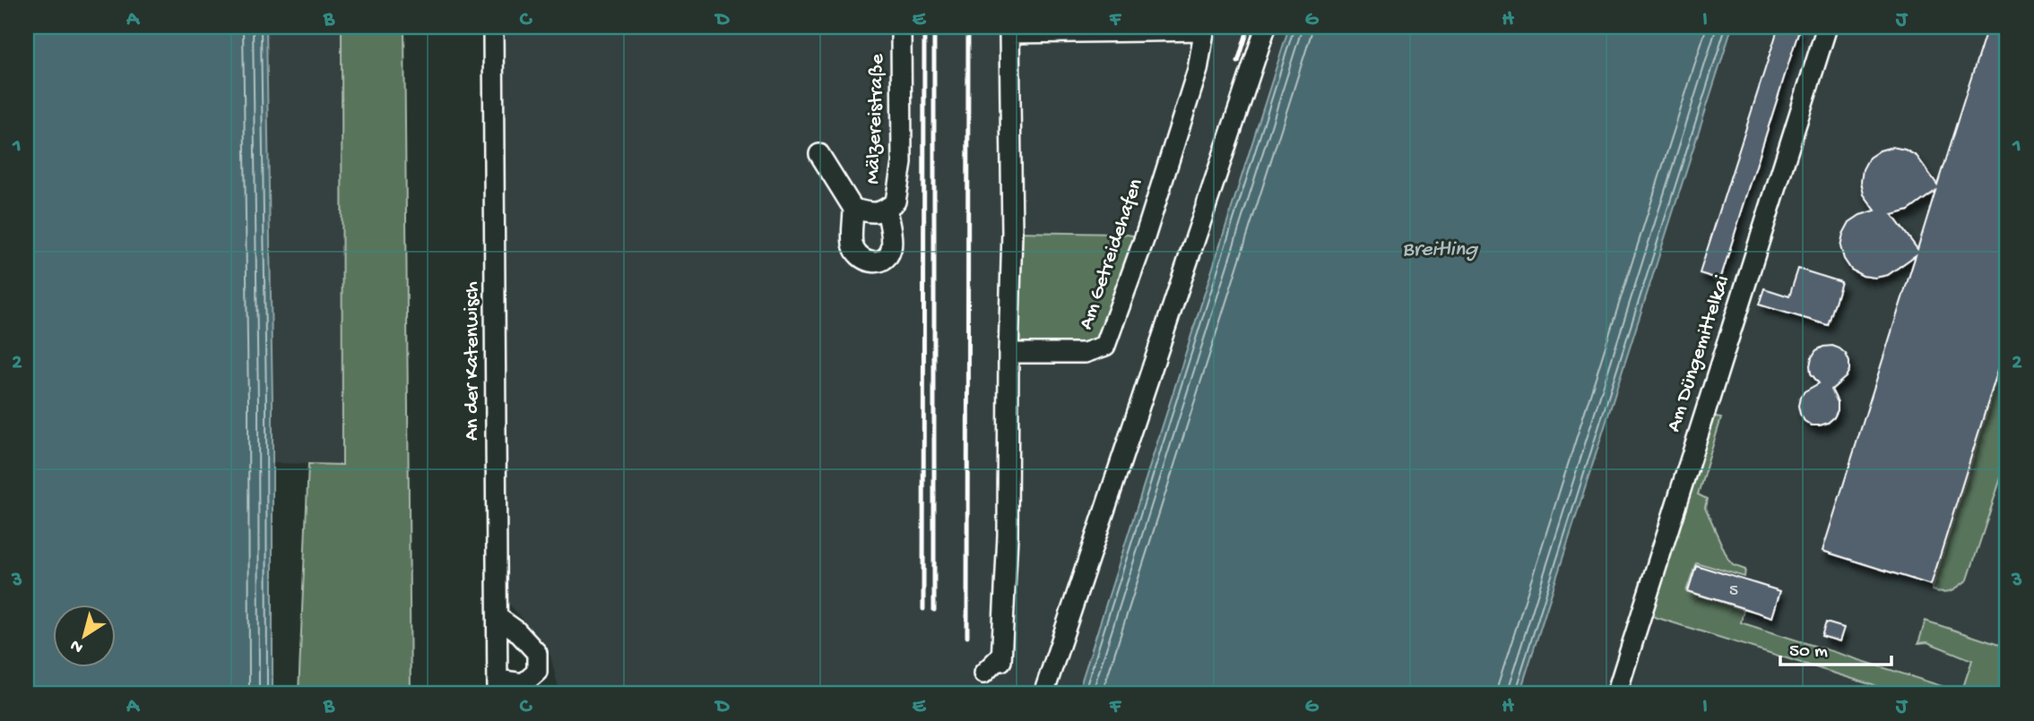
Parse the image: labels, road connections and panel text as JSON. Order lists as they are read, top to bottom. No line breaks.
{"streets":{"street":["Mälzereistraße","Am Getreidehafen","Am Düngemittelkai","An der Katenwisch"]},"water":["Breitling"],"house_numbers":["5"],"scale_bar":"50 m","north":"bottom left","grid":{"columns":["A","B","C","D","E","F","G","H","I","J"],"rows":["1","2","3"]}}
